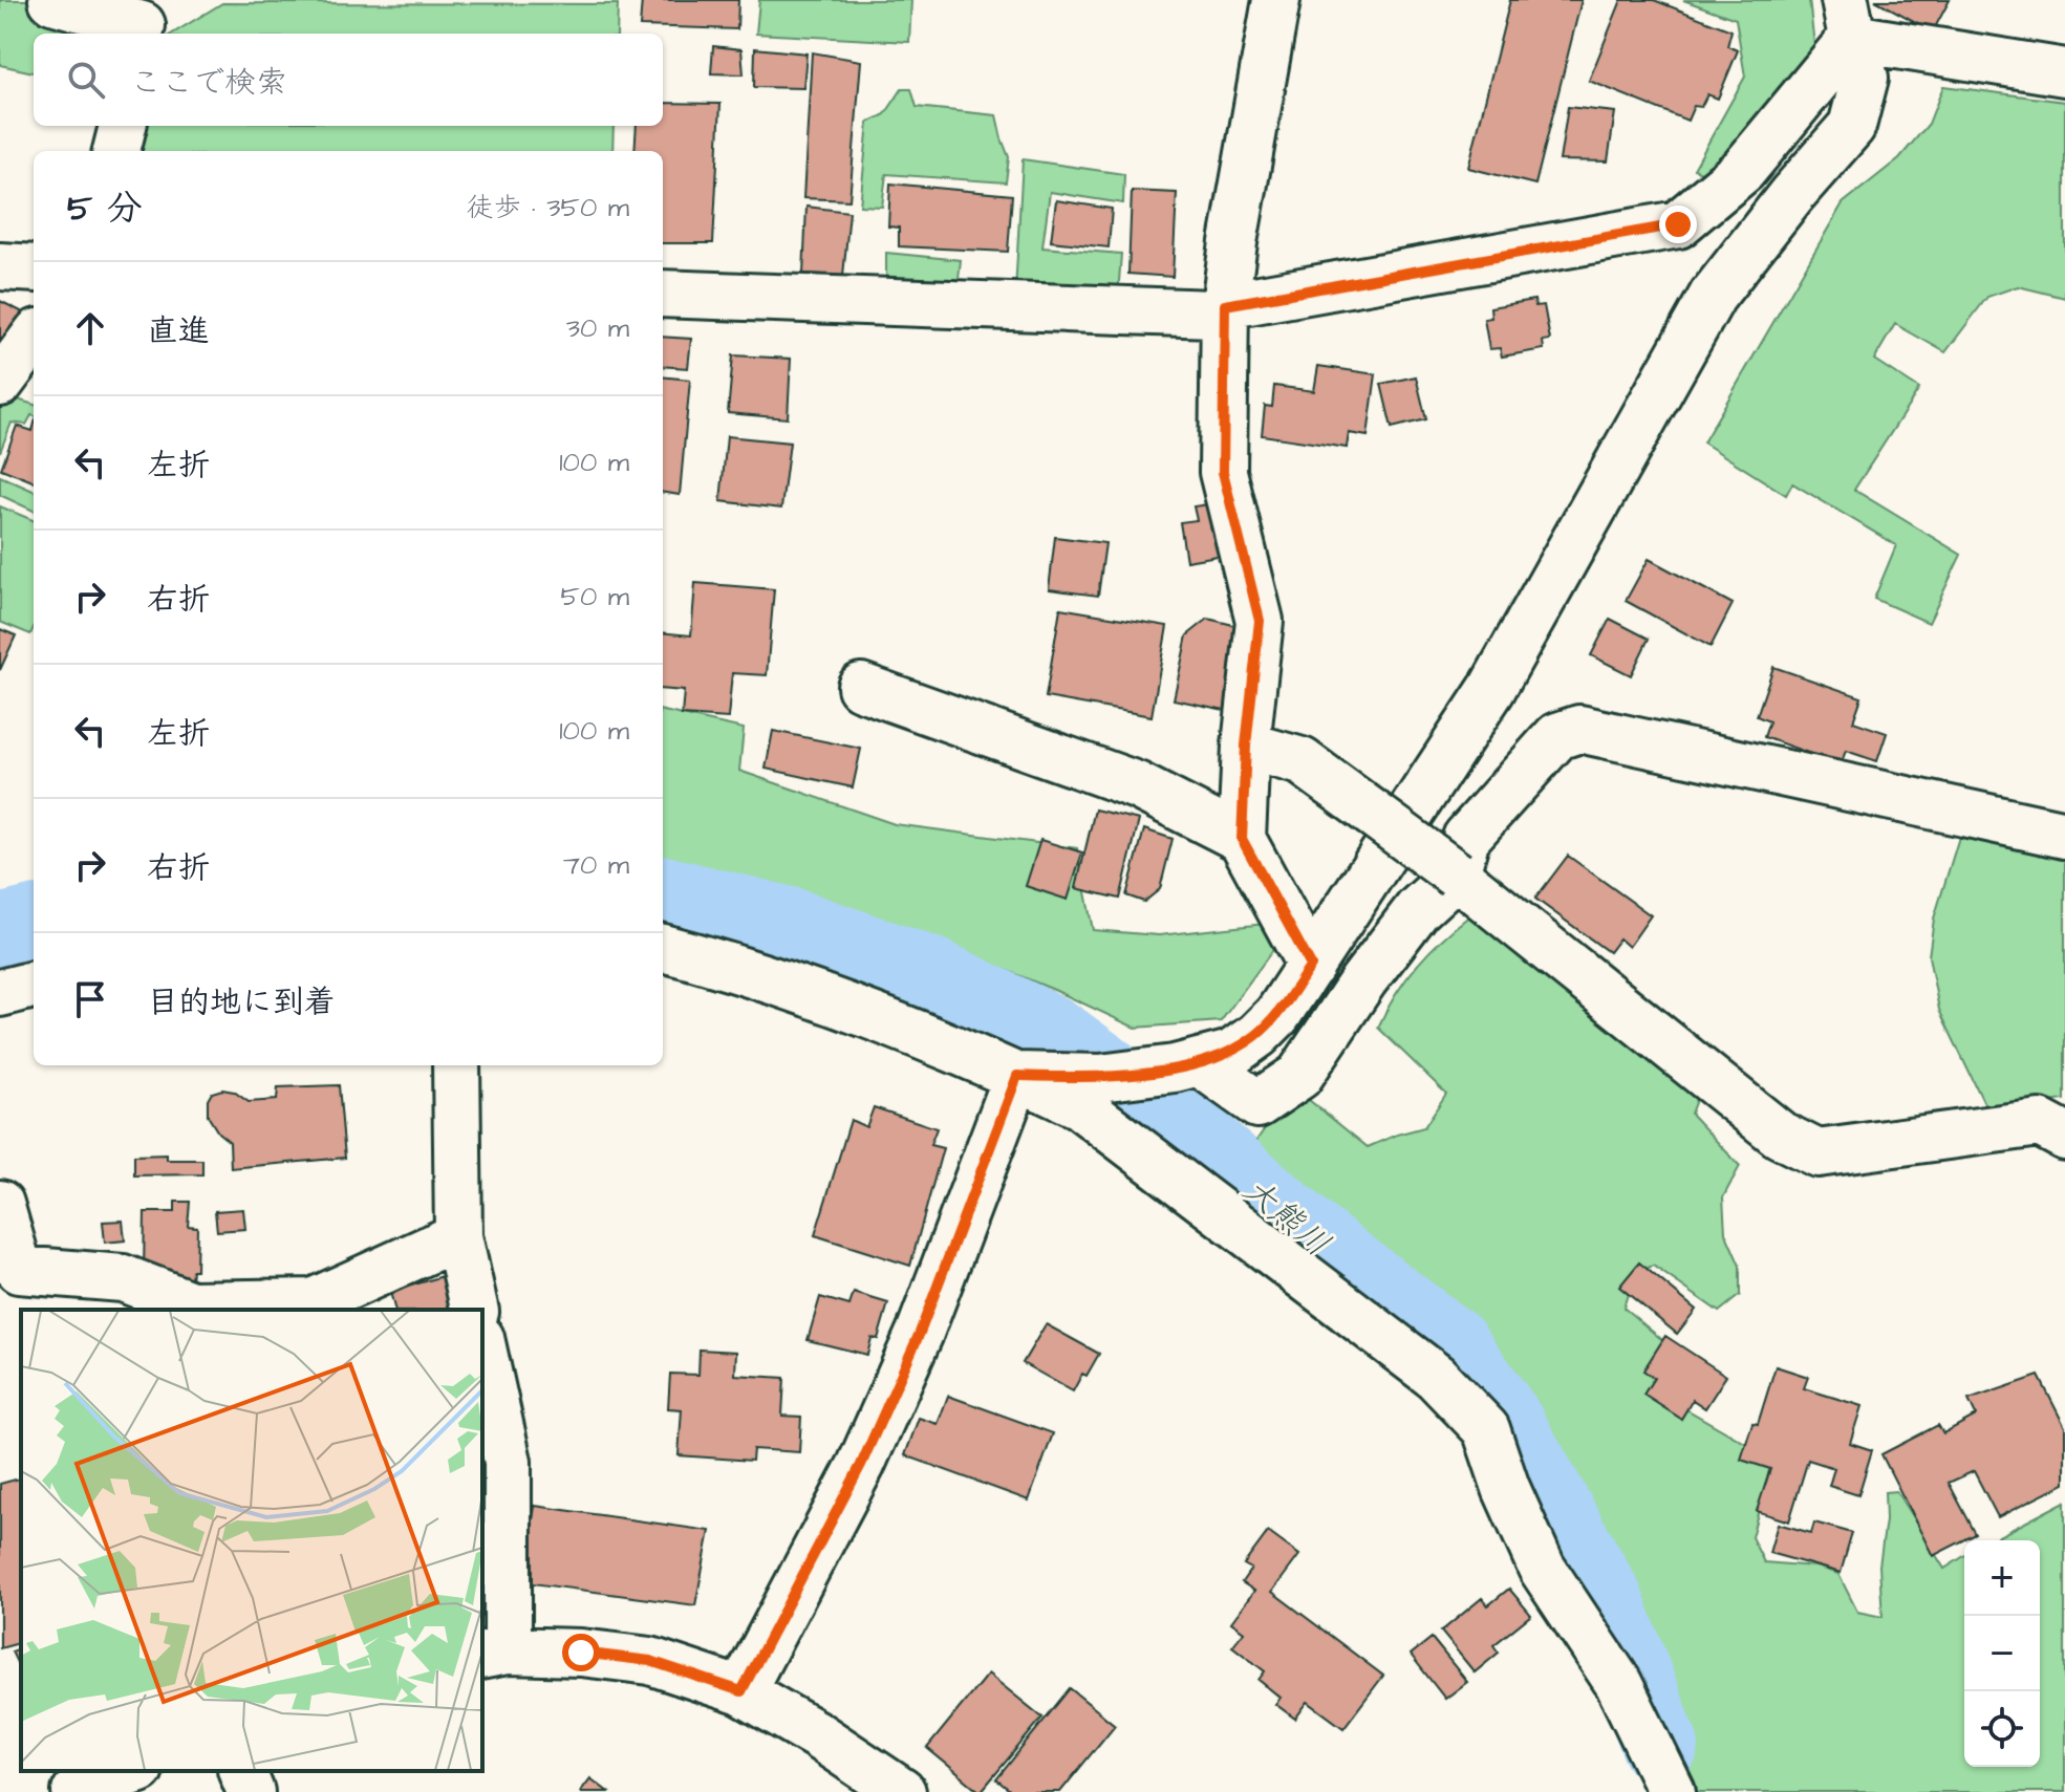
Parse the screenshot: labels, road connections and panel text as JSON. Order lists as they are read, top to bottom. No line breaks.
{"water":["大熊川"],"page":{"search":"ここで検索","heading":["5 分","徒歩 · 350 m"],"list":[["直進","30 m"],["左折","100 m"],["右折","50 m"],["左折","100 m"],["右折","70 m"],"目的地に到着"],"map_buttons":["+","−"]}}
